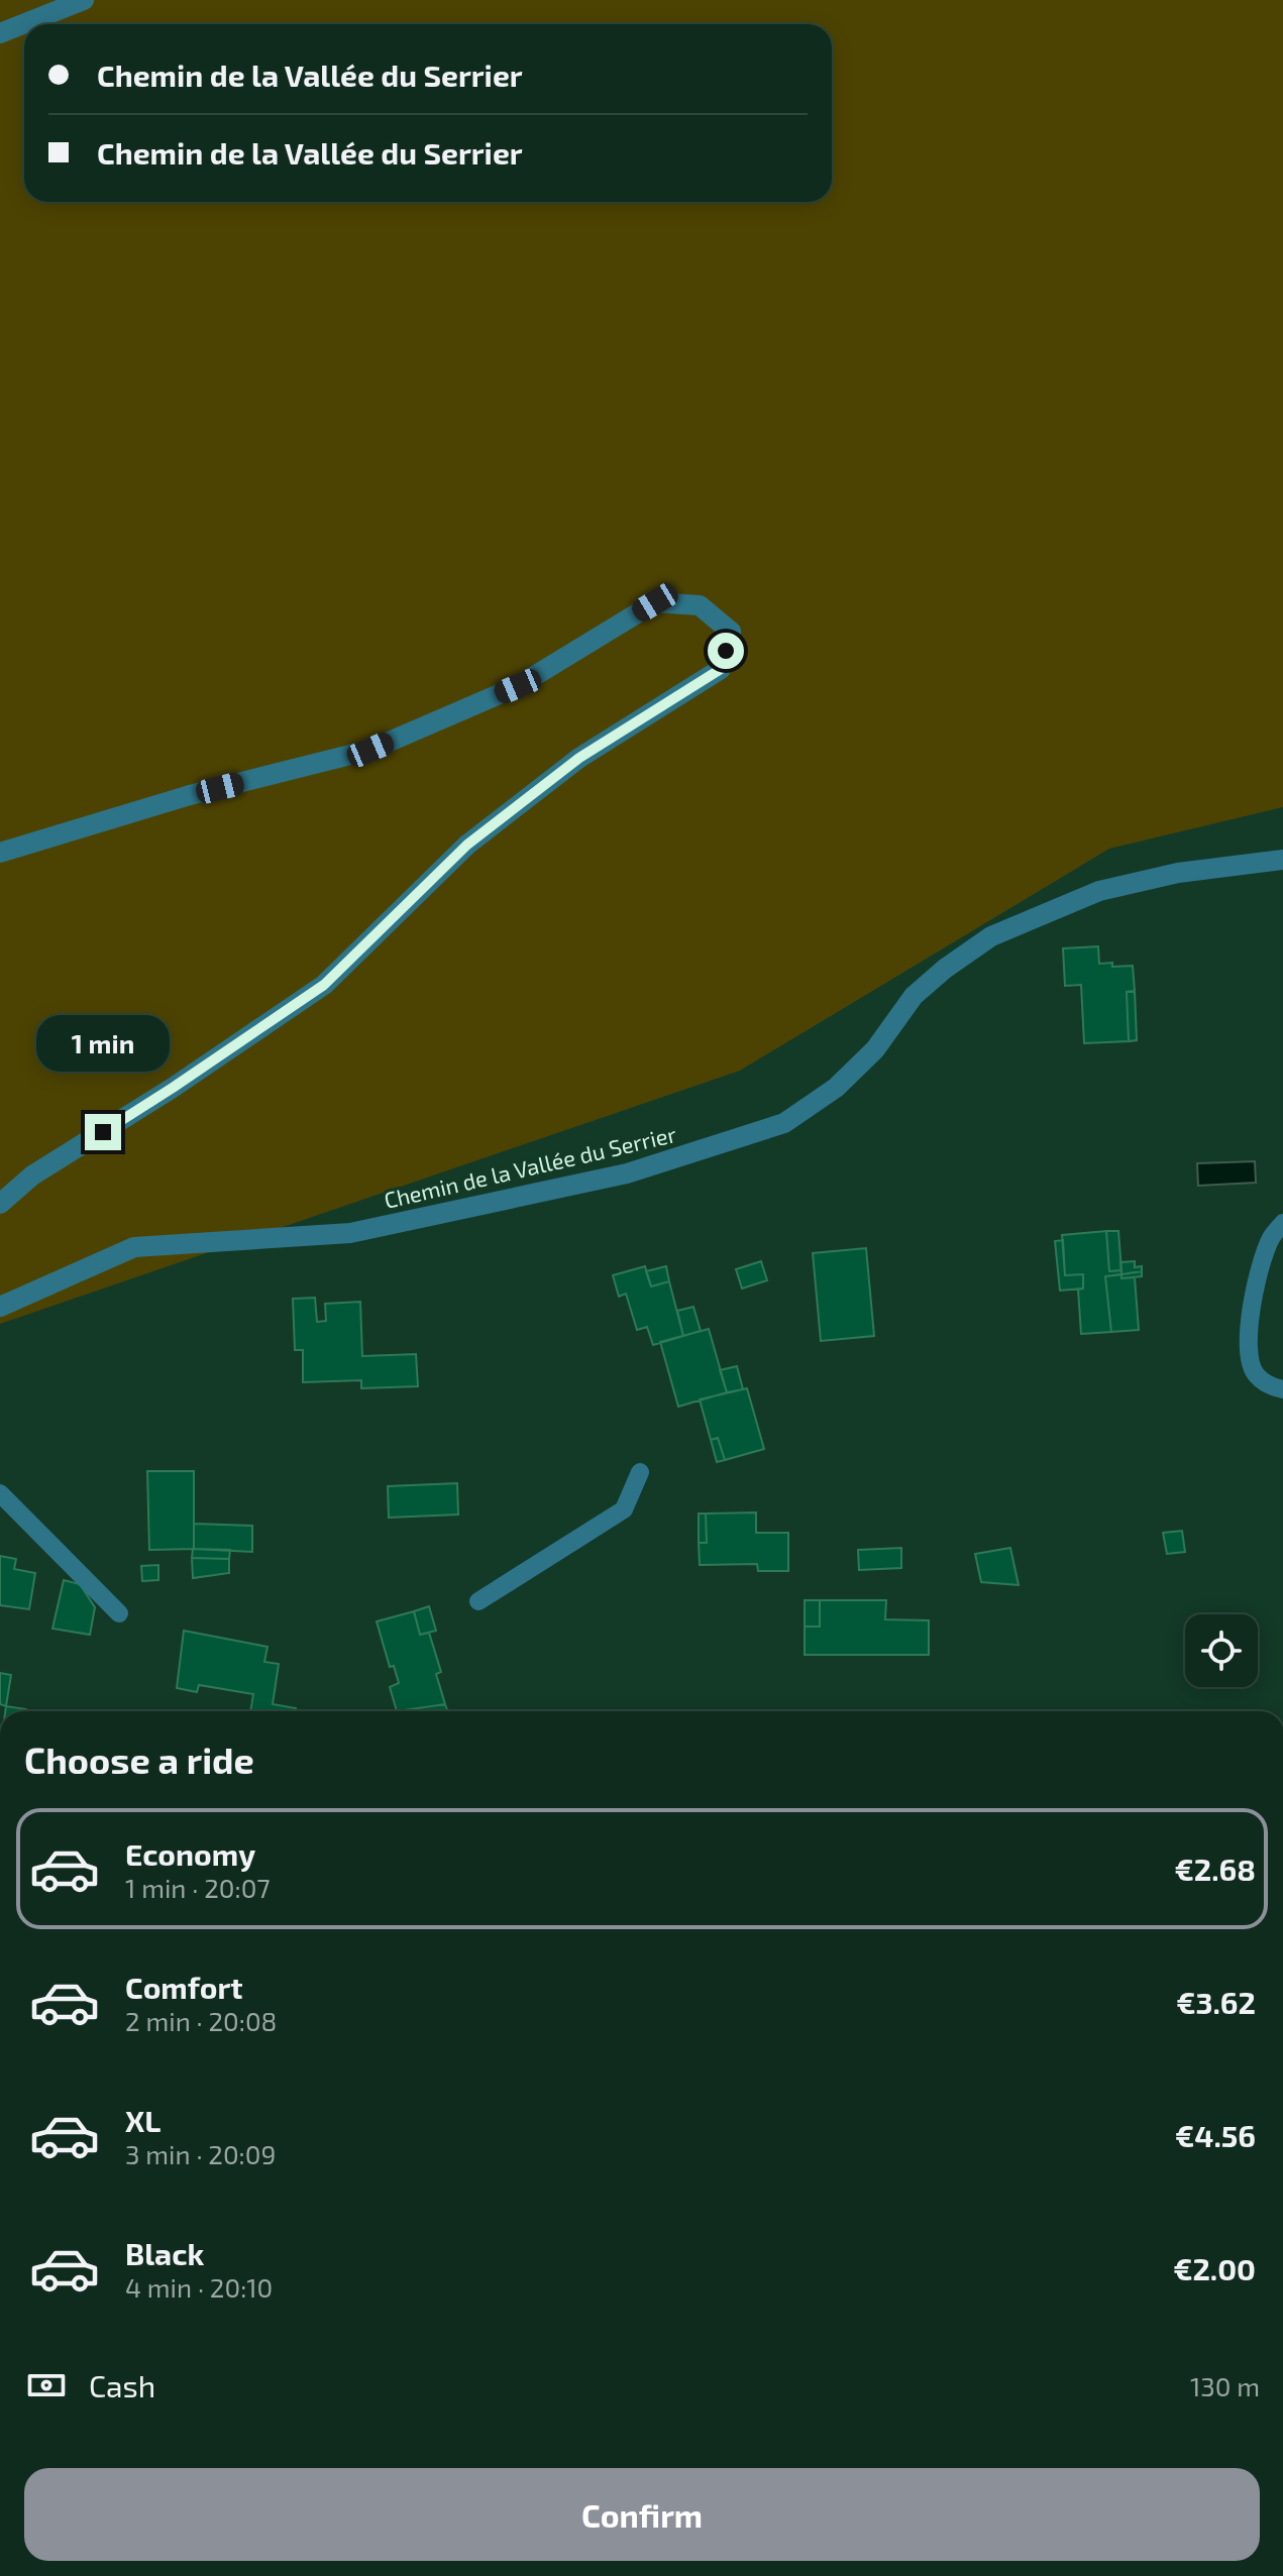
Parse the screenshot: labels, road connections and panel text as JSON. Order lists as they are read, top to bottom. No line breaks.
{"streets":{"street":["Chemin de la Vallée du Serrier"]},"page":{"banner":["Chemin de la Vallée du Serrier","Chemin de la Vallée du Serrier"],"bubble":"1 min","heading":"Choose a ride","list":[{"name":"Economy","note":"1 min · 20:07","value":"€2.68"},{"name":"Comfort","note":"2 min · 20:08","value":"€3.62"},{"name":"XL","note":"3 min · 20:09","value":"€4.56"},{"name":"Black","note":"4 min · 20:10","value":"€2.00"}],"pay":["Cash","130 m"],"buttons":"Confirm"}}
